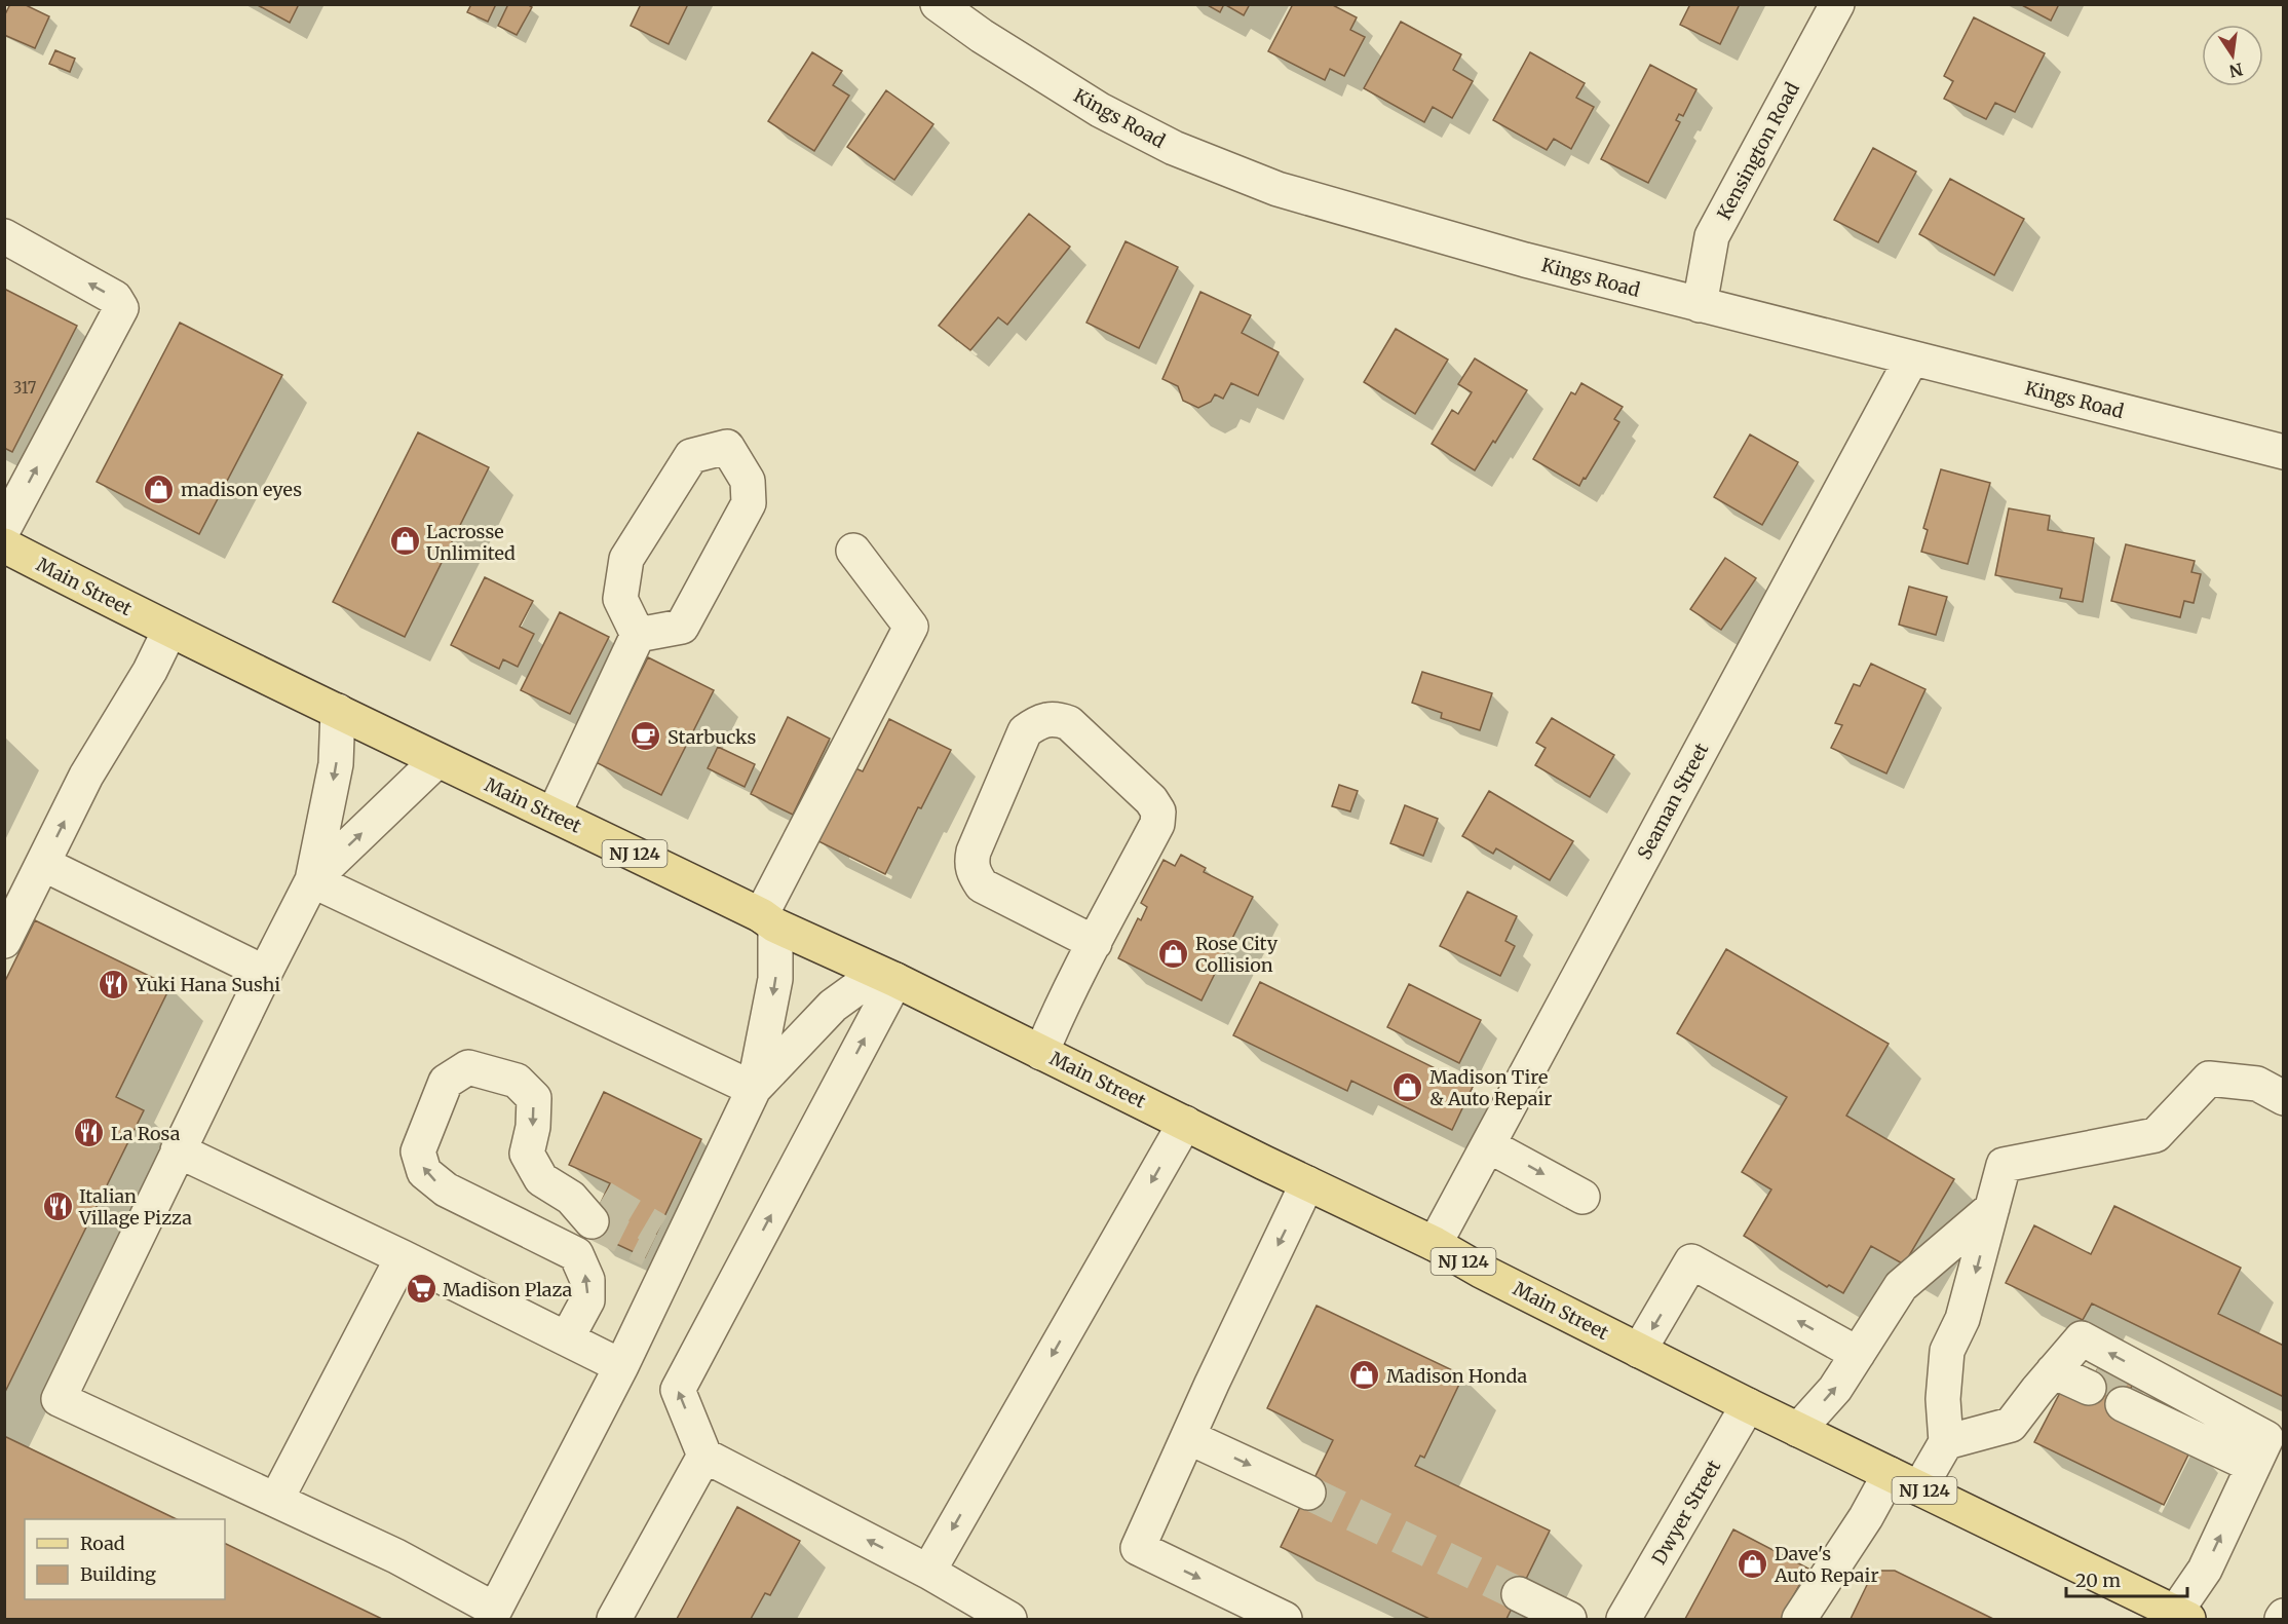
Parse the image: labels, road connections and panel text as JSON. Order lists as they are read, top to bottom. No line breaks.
{"streets":{"main road":["Main Street","NJ 124"],"street":["Kings Road","Kensington Road","Seaman Street","Dwyer Street"]},"crossings":[["Kings Road","Kensington Road"],["Kings Road","Seaman Street"],["Main Street","Seaman Street"],["Main Street","Dwyer Street"]],"places":{"shop":["madison eyes","Lacrosse Unlimited","Rose City Collision","Madison Tire & Auto Repair","Madison Honda","Dave's Auto Repair"],"cafe":["Starbucks"],"restaurant":["Yuki Hana Sushi","La Rosa","Italian Village Pizza"],"supermarket":["Madison Plaza"]},"house_numbers":["317"],"legend":["Road","Building"],"scale_bar":"20 m","north":"bottom"}
